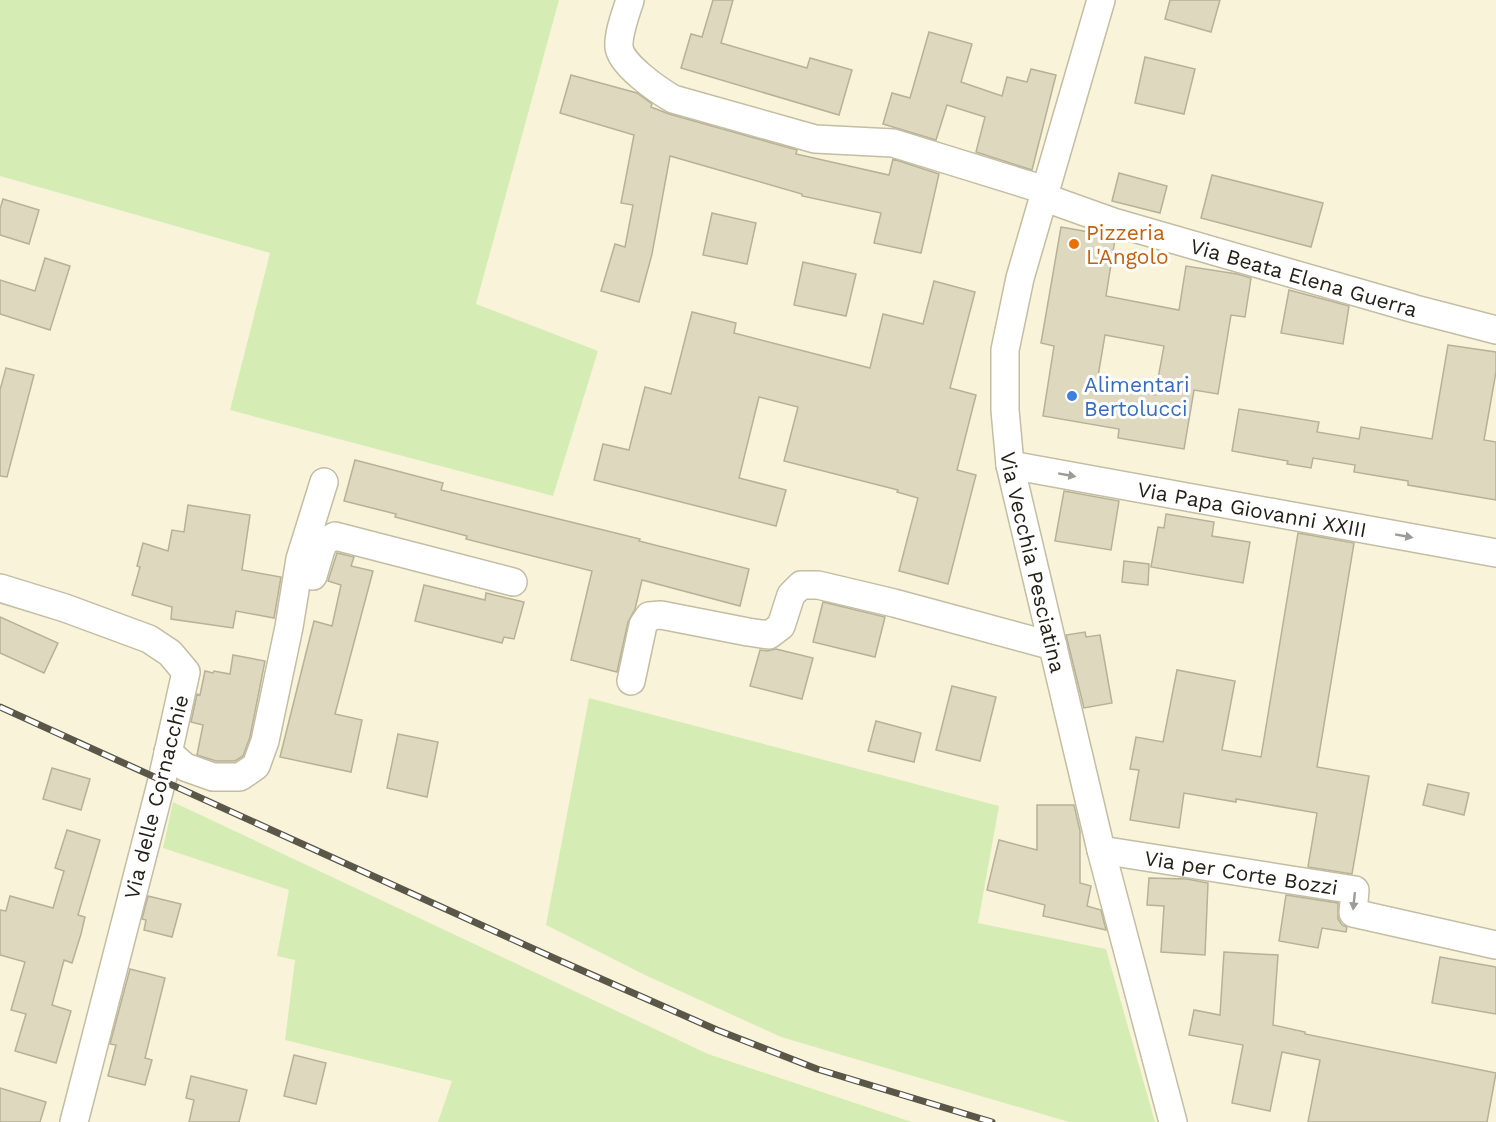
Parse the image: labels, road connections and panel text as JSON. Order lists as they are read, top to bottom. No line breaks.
{"streets":{"street":["Via Beata Elena Guerra","Via Papa Giovanni XXIII","Via Vecchia Pesciatina","Via delle Cornacchie","Via per Corte Bozzi"]},"crossings":[["Via Beata Elena Guerra","Via Vecchia Pesciatina"],["Via Papa Giovanni XXIII","Via Vecchia Pesciatina"],["Via Vecchia Pesciatina","Via per Corte Bozzi"]],"one_way":["Via Papa Giovanni XXIII","Via per Corte Bozzi"],"places":["Pizzeria L'Angolo","Alimentari Bertolucci"]}
